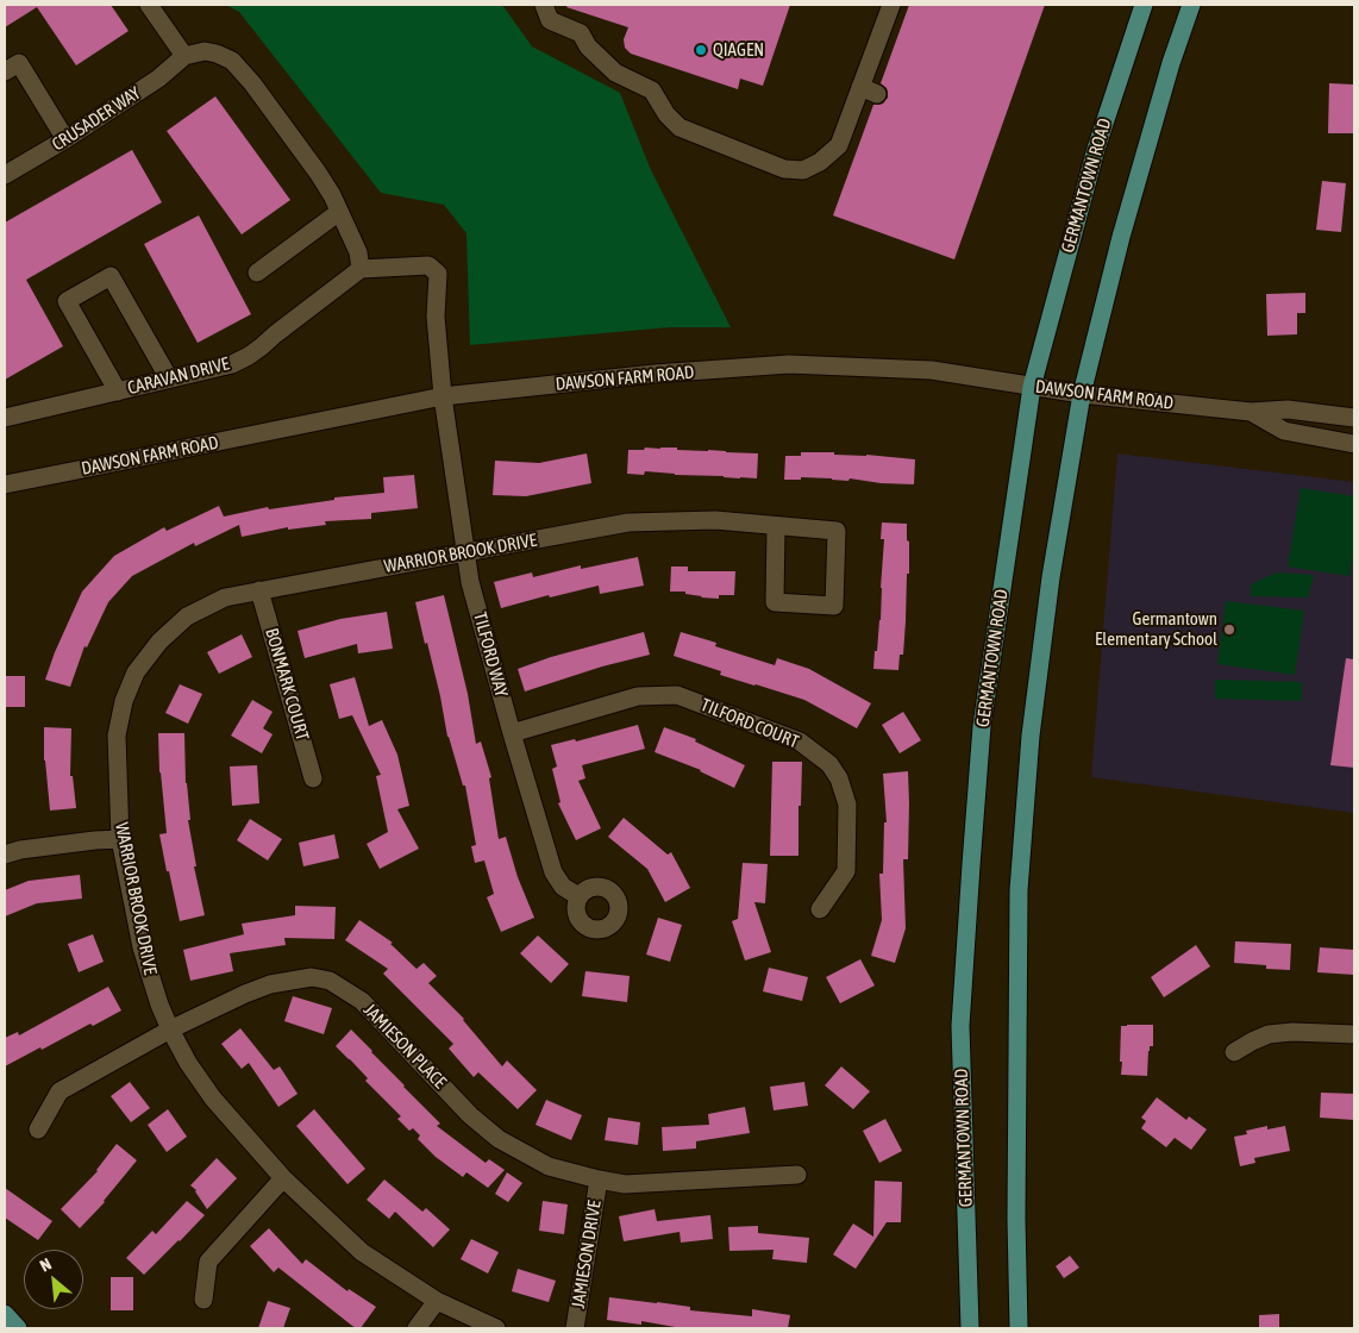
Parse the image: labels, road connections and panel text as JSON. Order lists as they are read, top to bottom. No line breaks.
{"streets":{"main road":["GERMANTOWN ROAD"],"street":["CRUSADER WAY","CARAVAN DRIVE","DAWSON FARM ROAD","WARRIOR BROOK DRIVE","TILFORD WAY","BONMARK COURT","TILFORD COURT","JAMIESON PLACE","JAMIESON DRIVE"]},"crossings":[["GERMANTOWN ROAD","DAWSON FARM ROAD"],["DAWSON FARM ROAD","TILFORD WAY"],["WARRIOR BROOK DRIVE","TILFORD WAY"],["WARRIOR BROOK DRIVE","BONMARK COURT"],["WARRIOR BROOK DRIVE","JAMIESON PLACE"],["TILFORD WAY","TILFORD COURT"],["JAMIESON PLACE","JAMIESON DRIVE"]],"places":["QIAGEN","Germantown Elementary School"],"north":"top left"}
